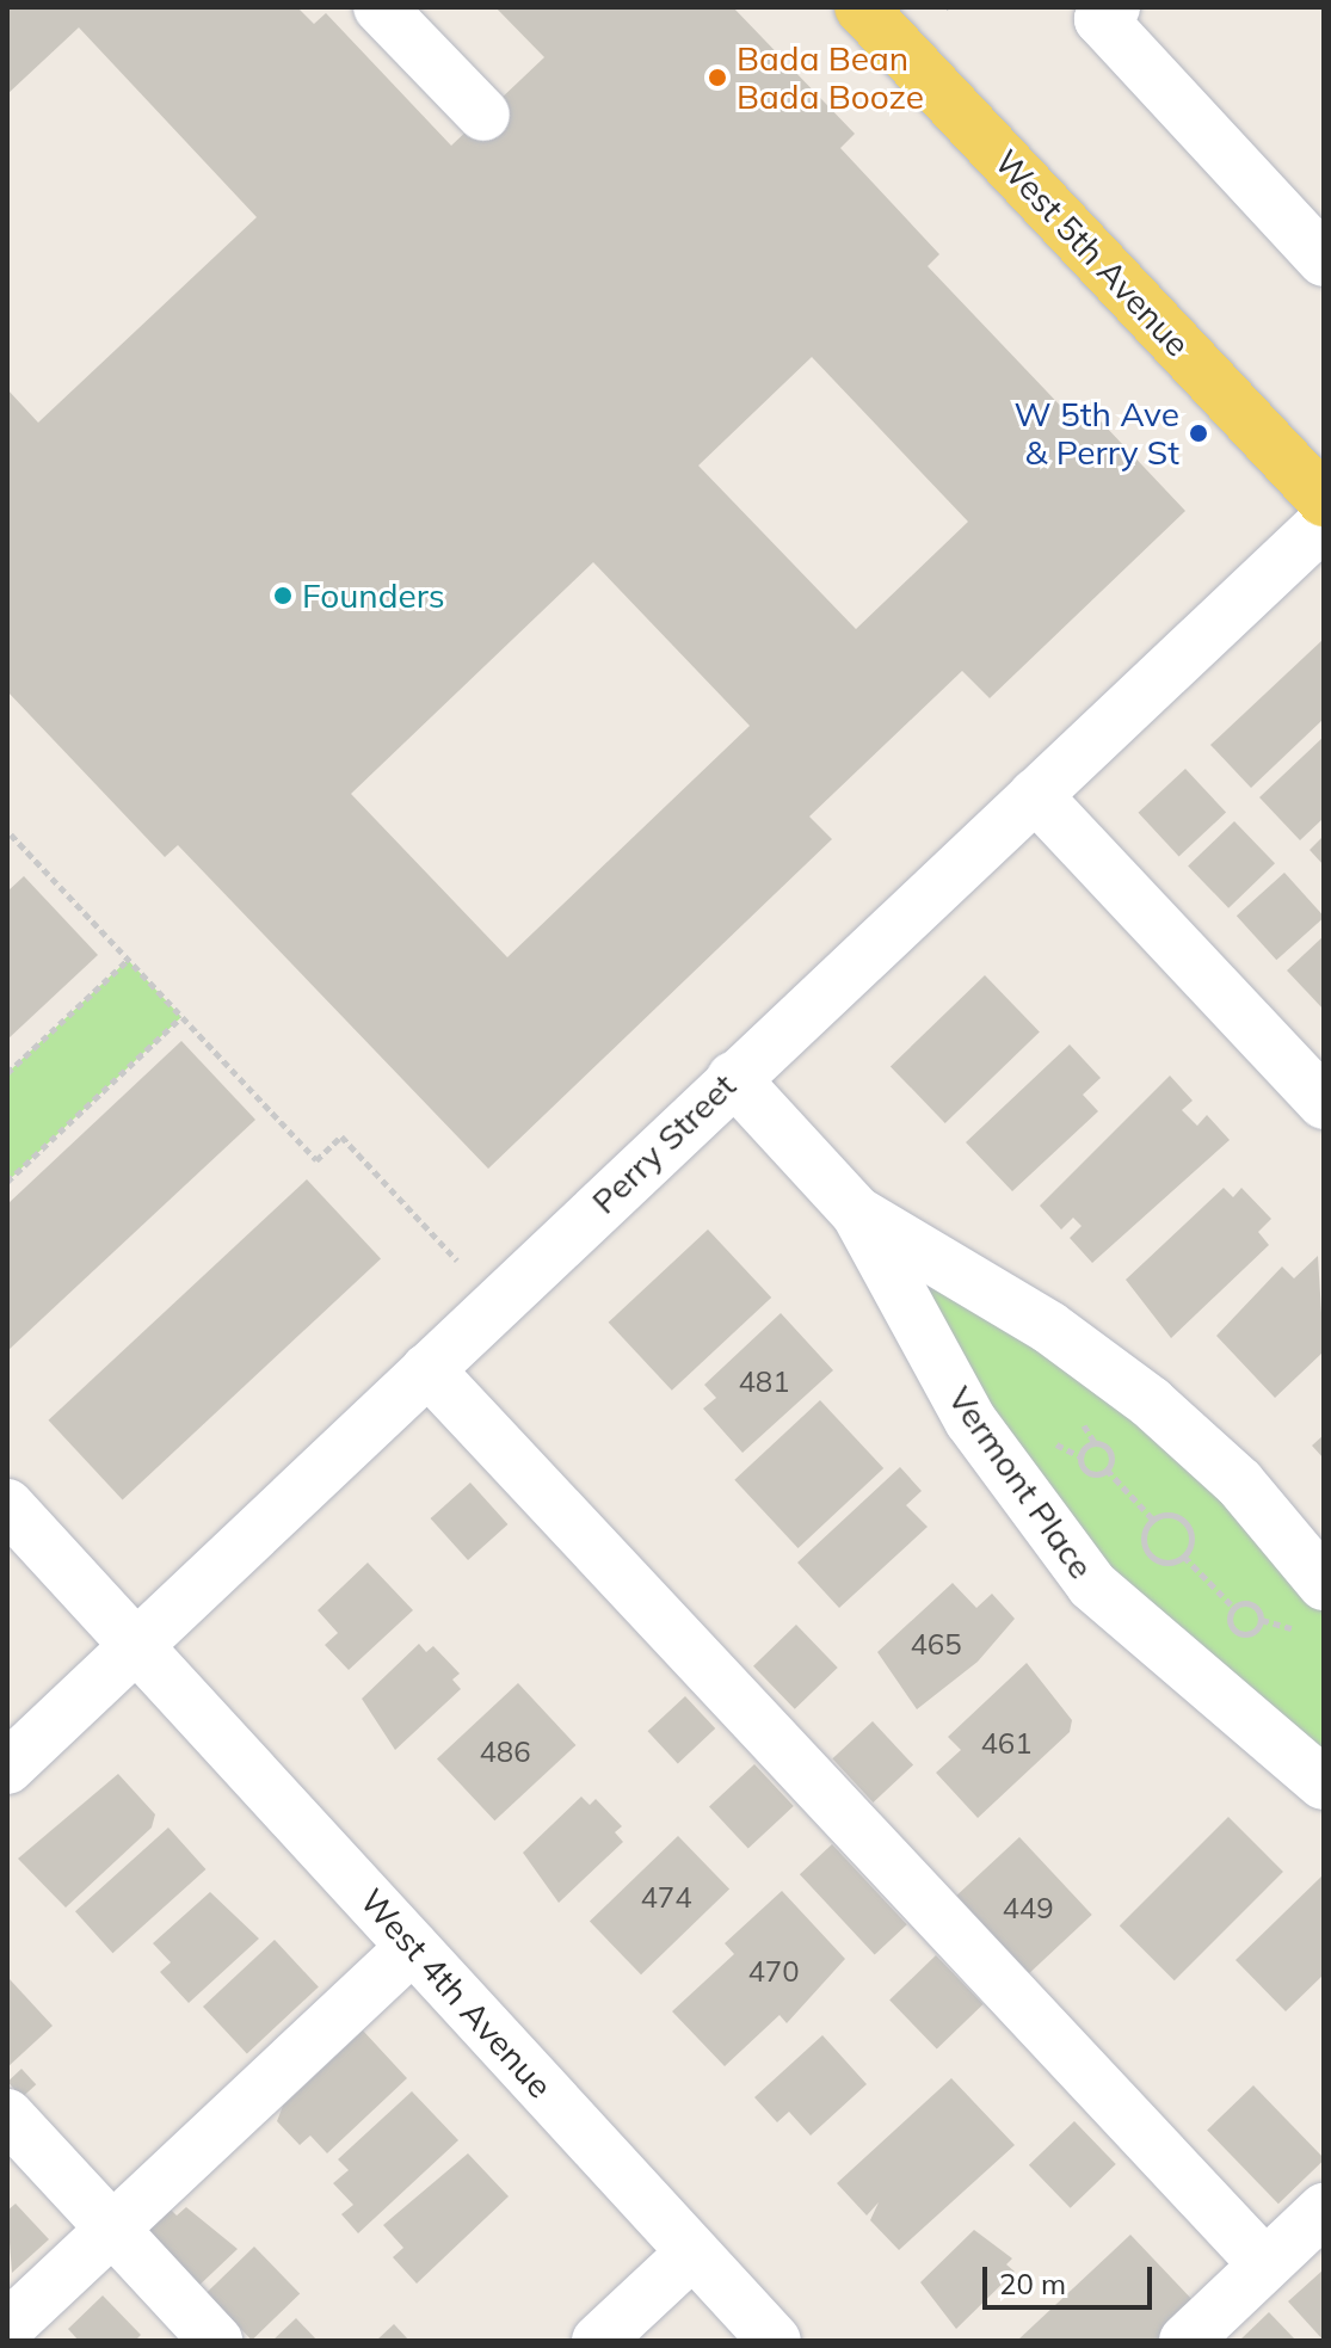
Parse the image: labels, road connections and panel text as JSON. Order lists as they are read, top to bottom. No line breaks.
{"streets":{"main road":["West 5th Avenue"],"street":["Perry Street","Vermont Place","West 4th Avenue"]},"crossings":[["Perry Street","Vermont Place"],["Perry Street","West 4th Avenue"]],"places":["Bada Bean Bada Booze","W 5th Ave & Perry St","Founders"],"house_numbers":["481","465","461","486","474","449","470"],"scale_bar":"20 m"}
